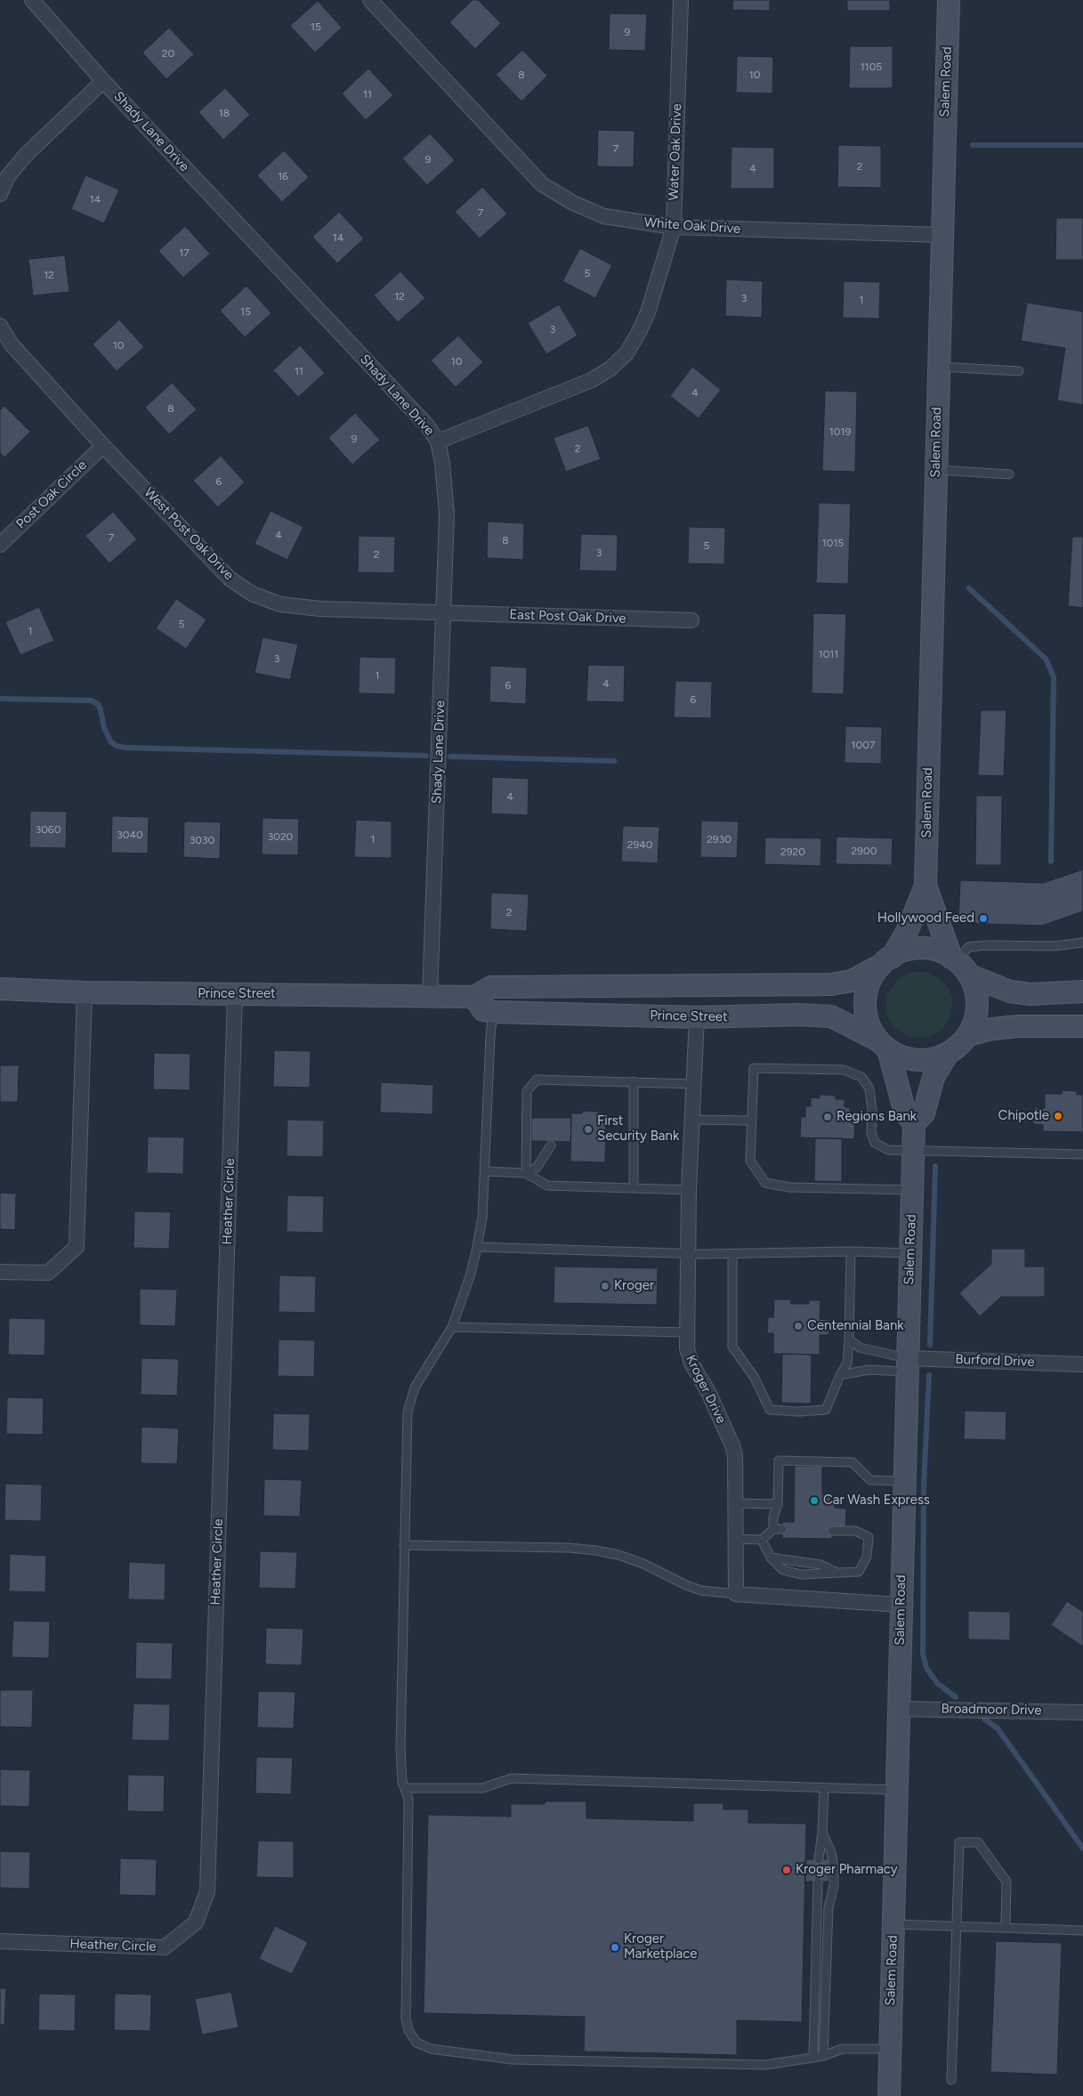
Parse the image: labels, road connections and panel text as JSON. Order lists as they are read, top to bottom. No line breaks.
{"streets":{"main road":["Salem Road","Prince Street"],"street":["Shady Lane Drive","Water Oak Drive","White Oak Drive","Post Oak Circle","West Post Oak Drive","East Post Oak Drive","Heather Circle","Burford Drive","Kroger Drive","Broadmoor Drive"]},"crossings":[["Salem Road","White Oak Drive"],["Salem Road","Prince Street"],["Salem Road","Burford Drive"],["Salem Road","Broadmoor Drive"],["Shady Lane Drive","Water Oak Drive"],["Shady Lane Drive","West Post Oak Drive"],["Shady Lane Drive","East Post Oak Drive"],["Shady Lane Drive","Prince Street"],["Water Oak Drive","White Oak Drive"],["Post Oak Circle","West Post Oak Drive"],["West Post Oak Drive","East Post Oak Drive"],["Prince Street","Heather Circle"],["Prince Street","Kroger Drive"]],"places":["Hollywood Feed","Chipotle","Regions Bank","First Security Bank","Kroger","Centennial Bank","Car Wash Express","Kroger Pharmacy","Kroger Marketplace"],"house_numbers":["15","9","20","1105","8","10","11","18","7","9","2","4","16","14","7","14","17","5","12","12","3","1","15","3","10","10","11","4","8","1019","9","2","6","4","7","8","1015","5","3","2","5","1","1011","3","1","4","6","6","1007","4","3060","3040","3020","1","2930","3030","2940","2900","2920","2"]}
